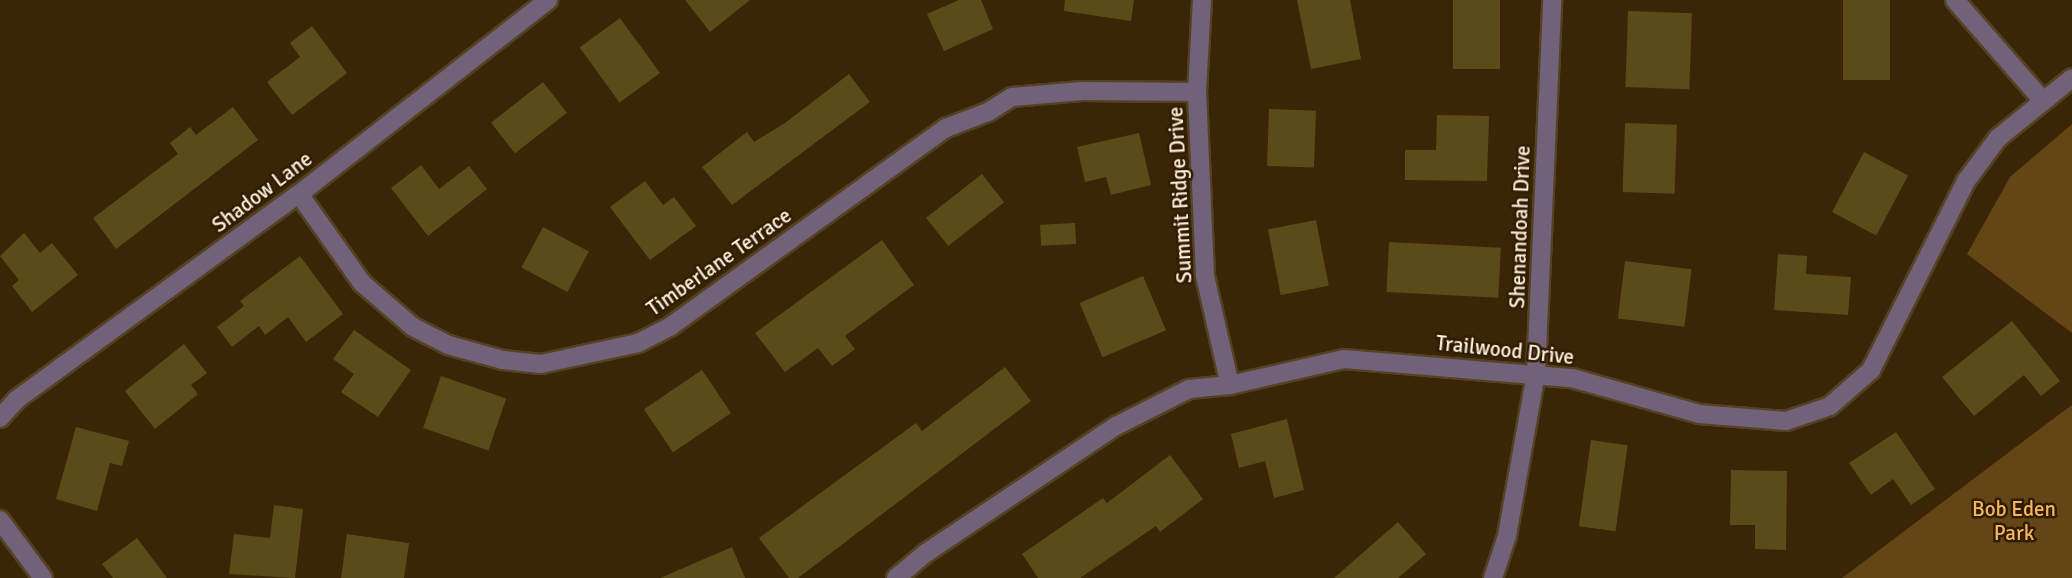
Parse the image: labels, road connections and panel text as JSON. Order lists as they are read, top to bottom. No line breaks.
{"streets":{"street":["Shadow Lane","Summit Ridge Drive","Shenandoah Drive","Timberlane Terrace","Trailwood Drive"]},"crossings":[["Shadow Lane","Timberlane Terrace"],["Summit Ridge Drive","Timberlane Terrace"],["Summit Ridge Drive","Trailwood Drive"],["Shenandoah Drive","Trailwood Drive"]],"parks":["Bob Eden Park"]}
